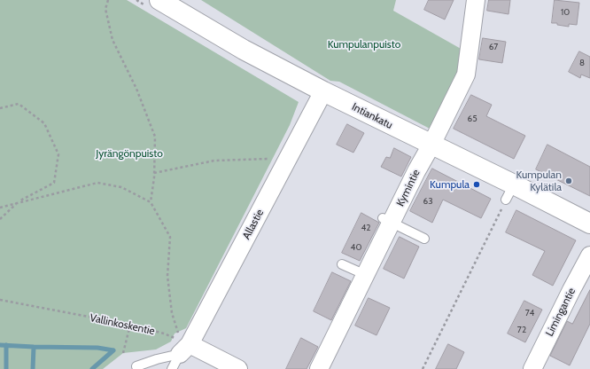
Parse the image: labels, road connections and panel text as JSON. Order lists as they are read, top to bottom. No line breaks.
{"streets":{"street":["Intiankatu","Kymintie","Allastie","Limingantie"],"path":["Vallinkoskentie"]},"crossings":[["Intiankatu","Kymintie"],["Intiankatu","Allastie"],["Allastie","Vallinkoskentie"]],"parks":["Kumpulanpuisto","Jyrängönpuisto"],"places":["Kumpulan Kylätila","Kumpula"],"house_numbers":["10","67","8","65","63","42","40","74","72"]}
